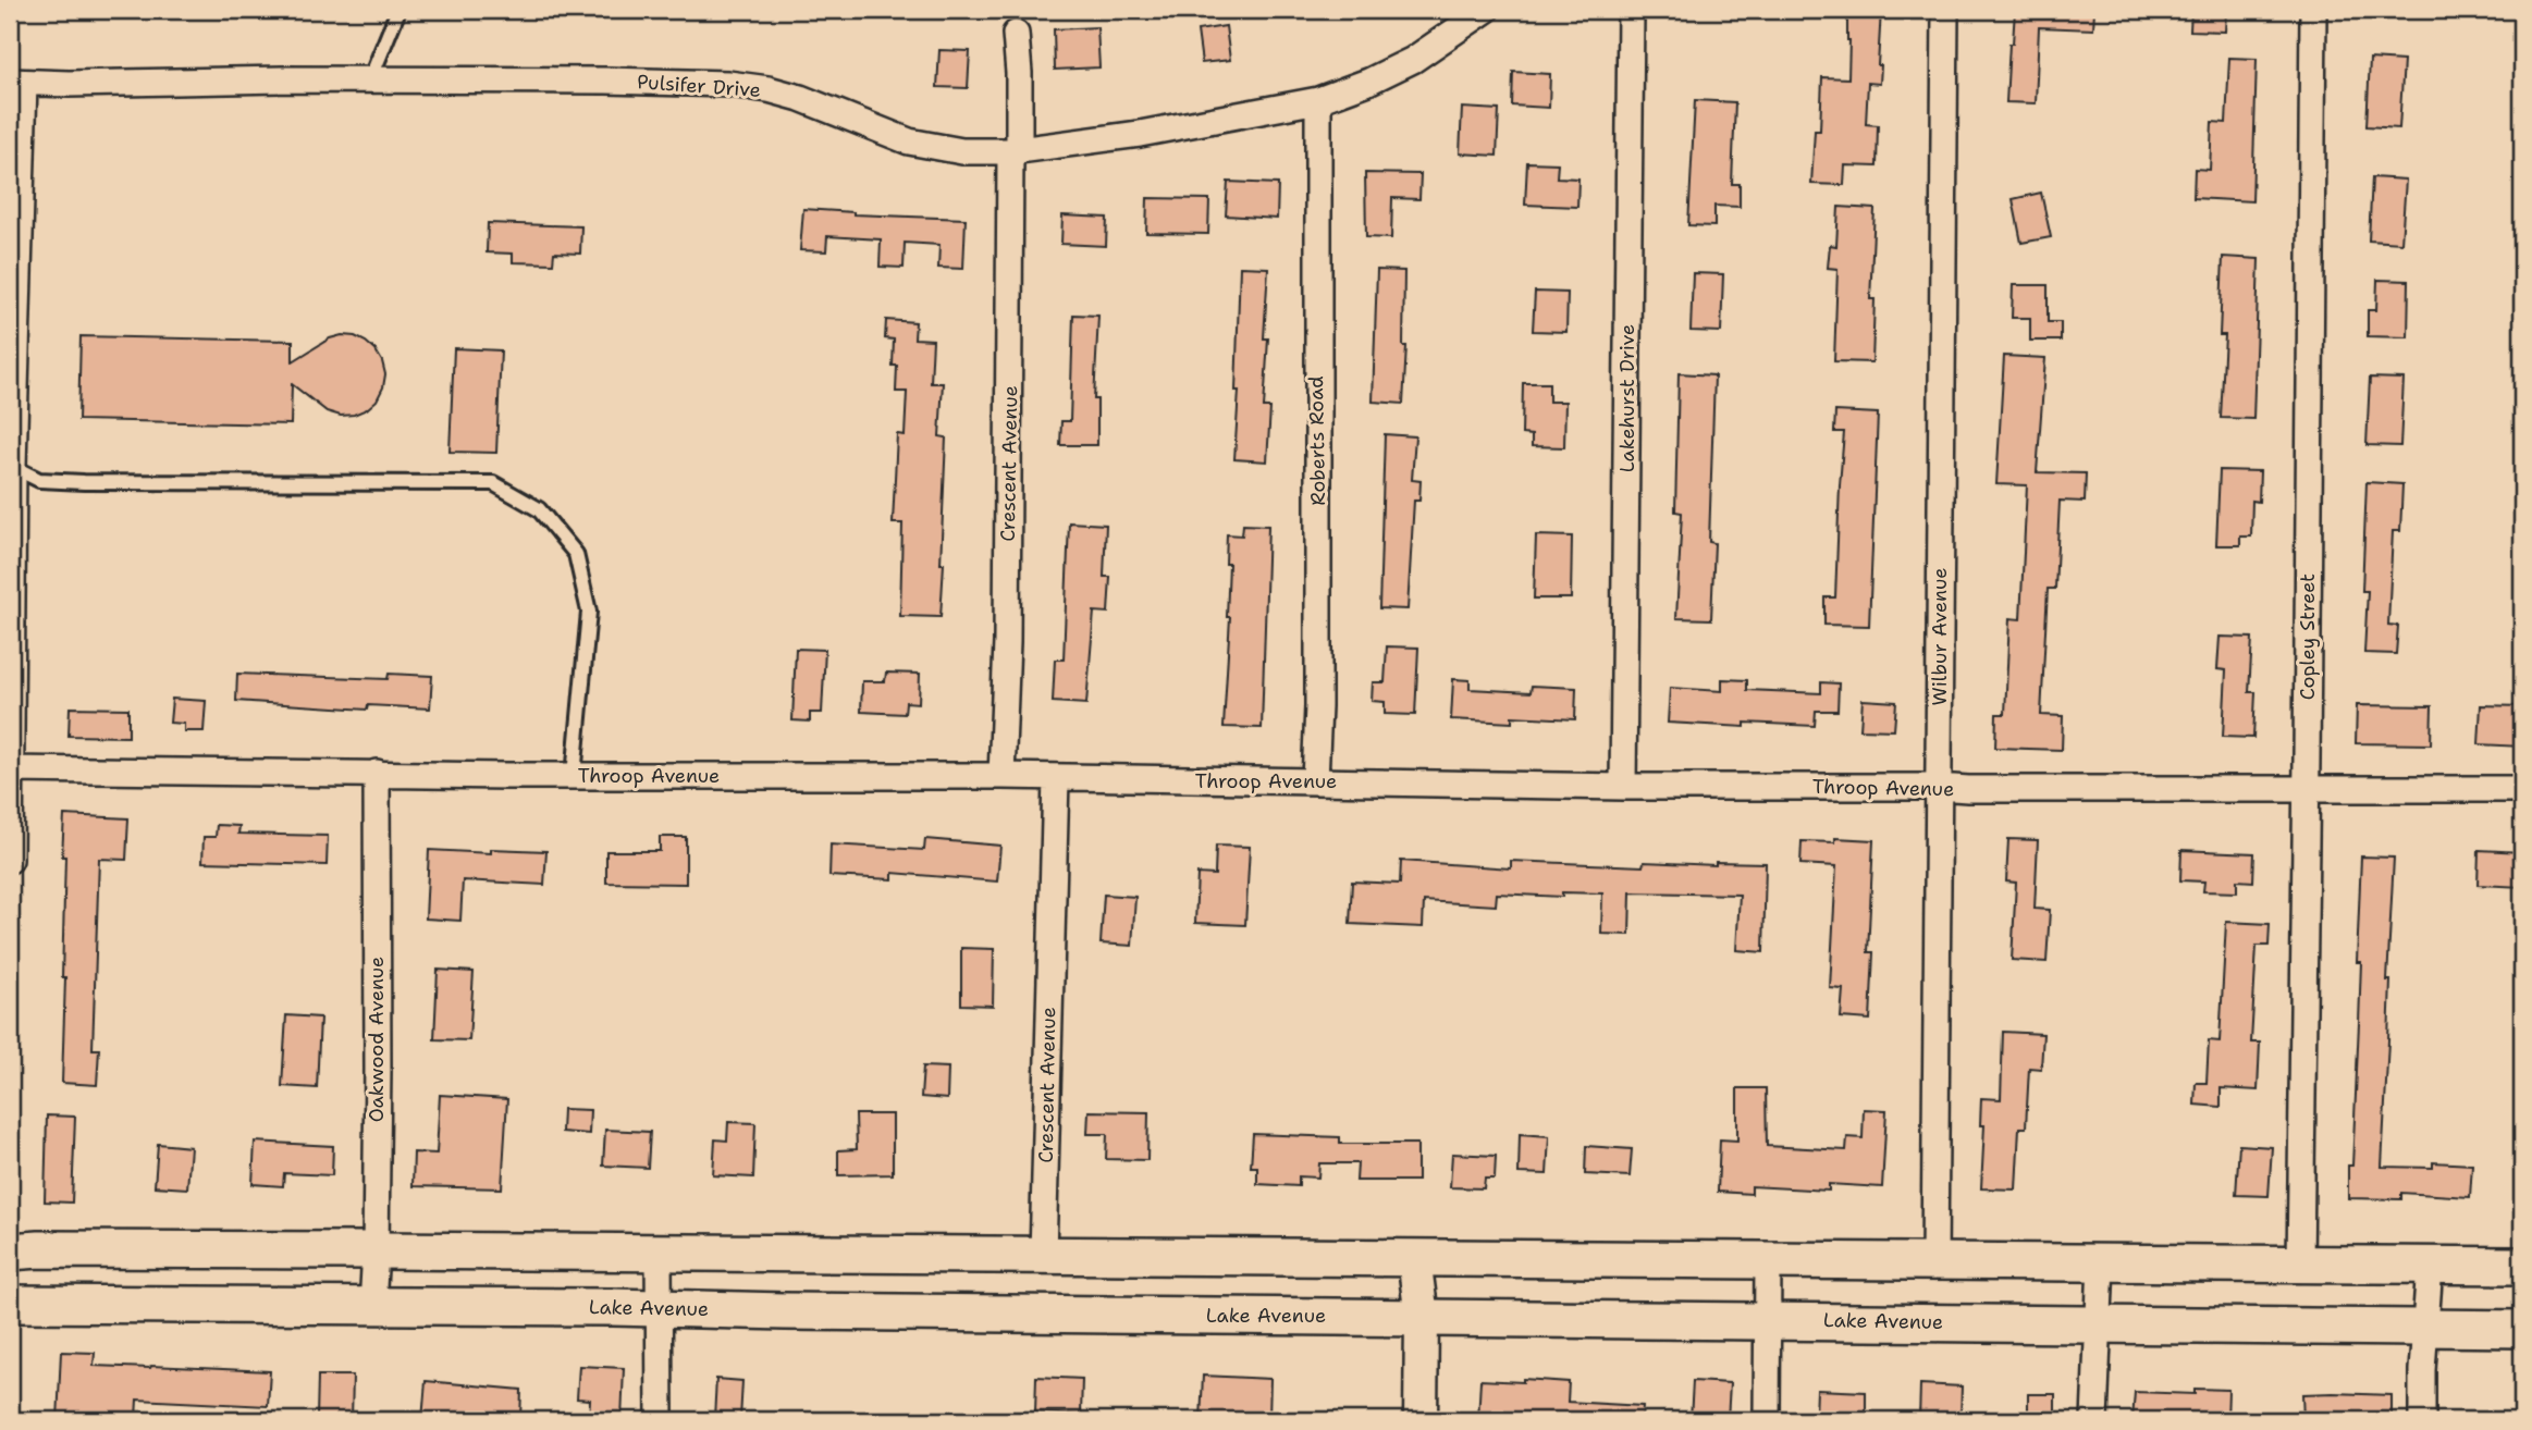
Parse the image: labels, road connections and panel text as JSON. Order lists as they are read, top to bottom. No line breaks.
{"streets":{"main road":["Lake Avenue"],"street":["Pulsifer Drive","Lakehurst Drive","Roberts Road","Crescent Avenue","Wilbur Avenue","Copley Street","Throop Avenue","Oakwood Avenue"]},"crossings":[["Pulsifer Drive","Roberts Road"],["Pulsifer Drive","Crescent Avenue"],["Lakehurst Drive","Throop Avenue"],["Roberts Road","Throop Avenue"],["Crescent Avenue","Throop Avenue"],["Wilbur Avenue","Throop Avenue"],["Copley Street","Throop Avenue"],["Throop Avenue","Oakwood Avenue"],["Oakwood Avenue","Lake Avenue"]]}
